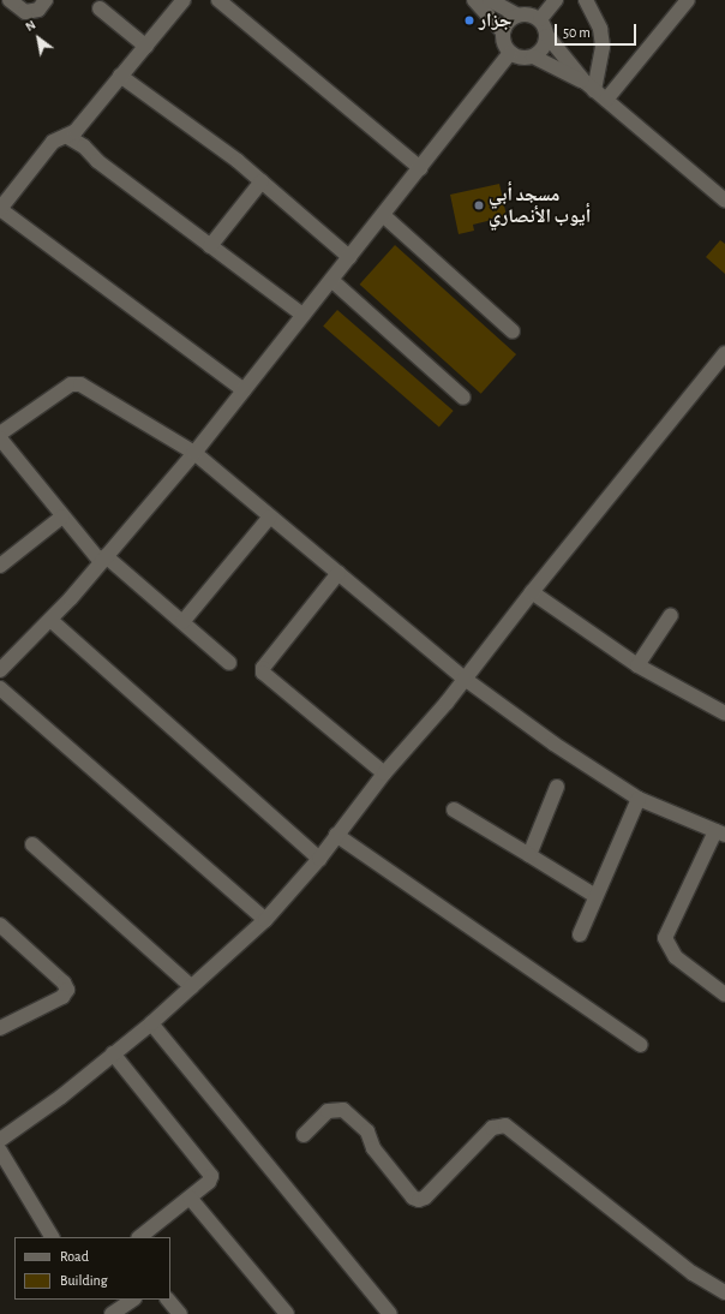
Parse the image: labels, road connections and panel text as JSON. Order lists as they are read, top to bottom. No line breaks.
{"places":["جزار","مسجد أبي أيوب الأنصاري"],"legend":["Road","Building"],"scale_bar":"50 m","north":"top left"}
